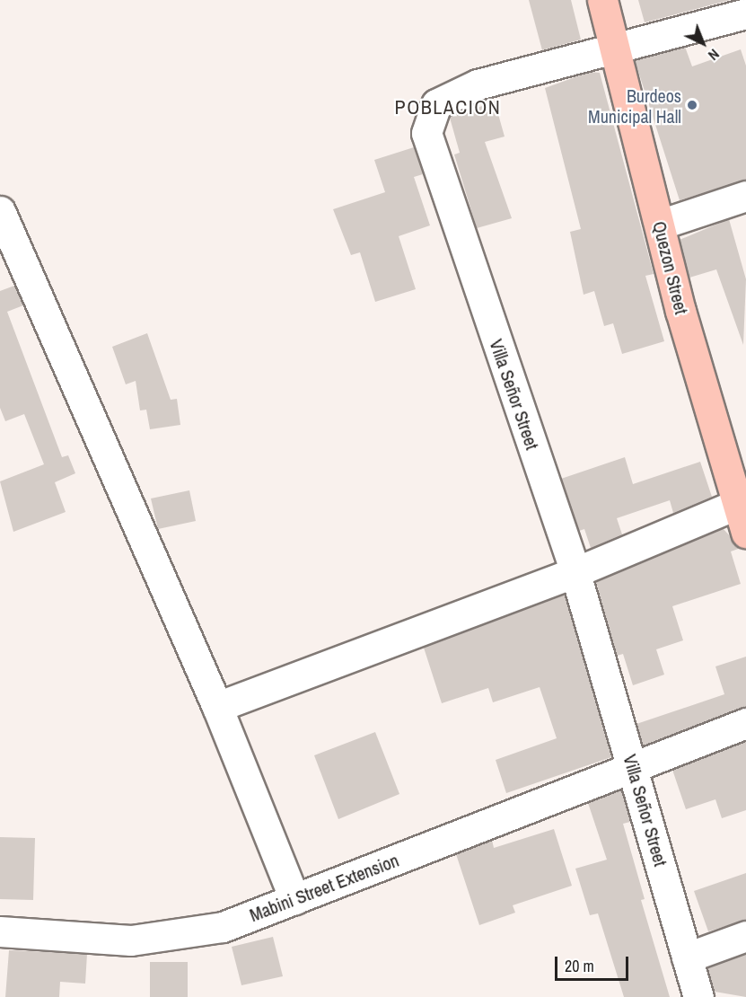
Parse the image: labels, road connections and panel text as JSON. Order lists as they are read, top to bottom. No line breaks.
{"streets":{"main road":["Quezon Street"],"street":["Villa Señor Street","Mabini Street Extension"]},"crossings":[["Quezon Street","Villa Señor Street"],["Villa Señor Street","Mabini Street Extension"]],"districts":["POBLACION"],"places":["Burdeos Municipal Hall"],"scale_bar":"20 m","north":"bottom right"}
